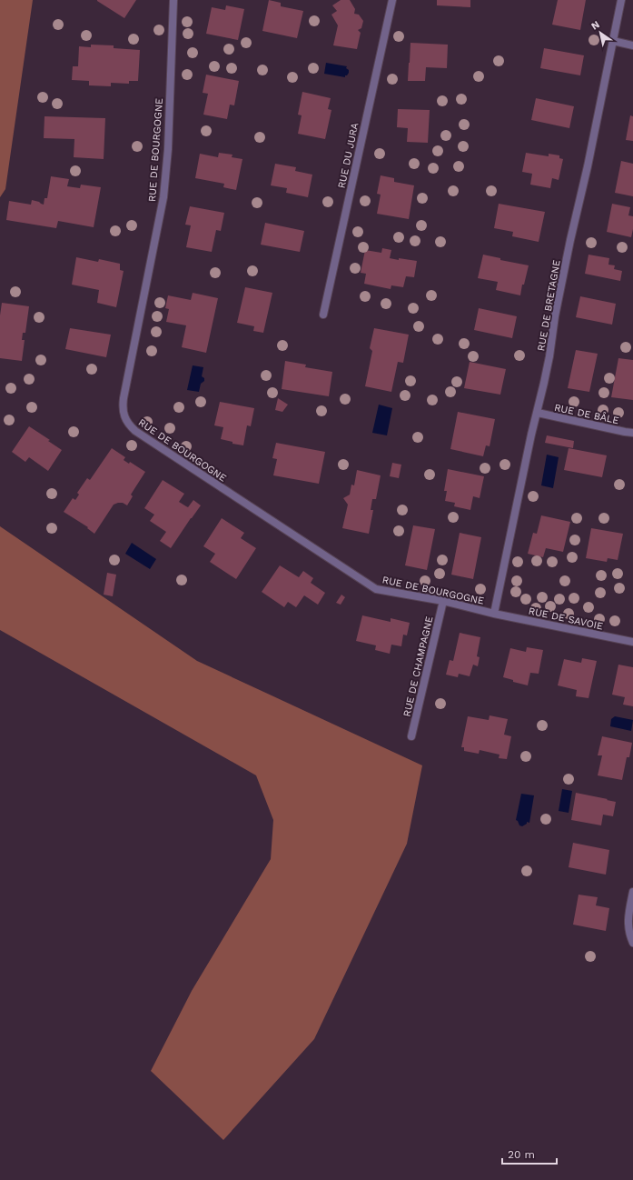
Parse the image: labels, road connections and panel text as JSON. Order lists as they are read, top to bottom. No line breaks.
{"streets":{"street":["RUE DE BOURGOGNE","RUE DU JURA","RUE DE BRETAGNE","RUE DE BÂLE","RUE DE SAVOIE","RUE DE CHAMPAGNE"]},"crossings":[["RUE DE BOURGOGNE","RUE DE BRETAGNE"],["RUE DE BOURGOGNE","RUE DE SAVOIE"],["RUE DE BOURGOGNE","RUE DE CHAMPAGNE"],["RUE DE BRETAGNE","RUE DE BÂLE"],["RUE DE BRETAGNE","RUE DE SAVOIE"]],"scale_bar":"20 m","north":"top left"}
